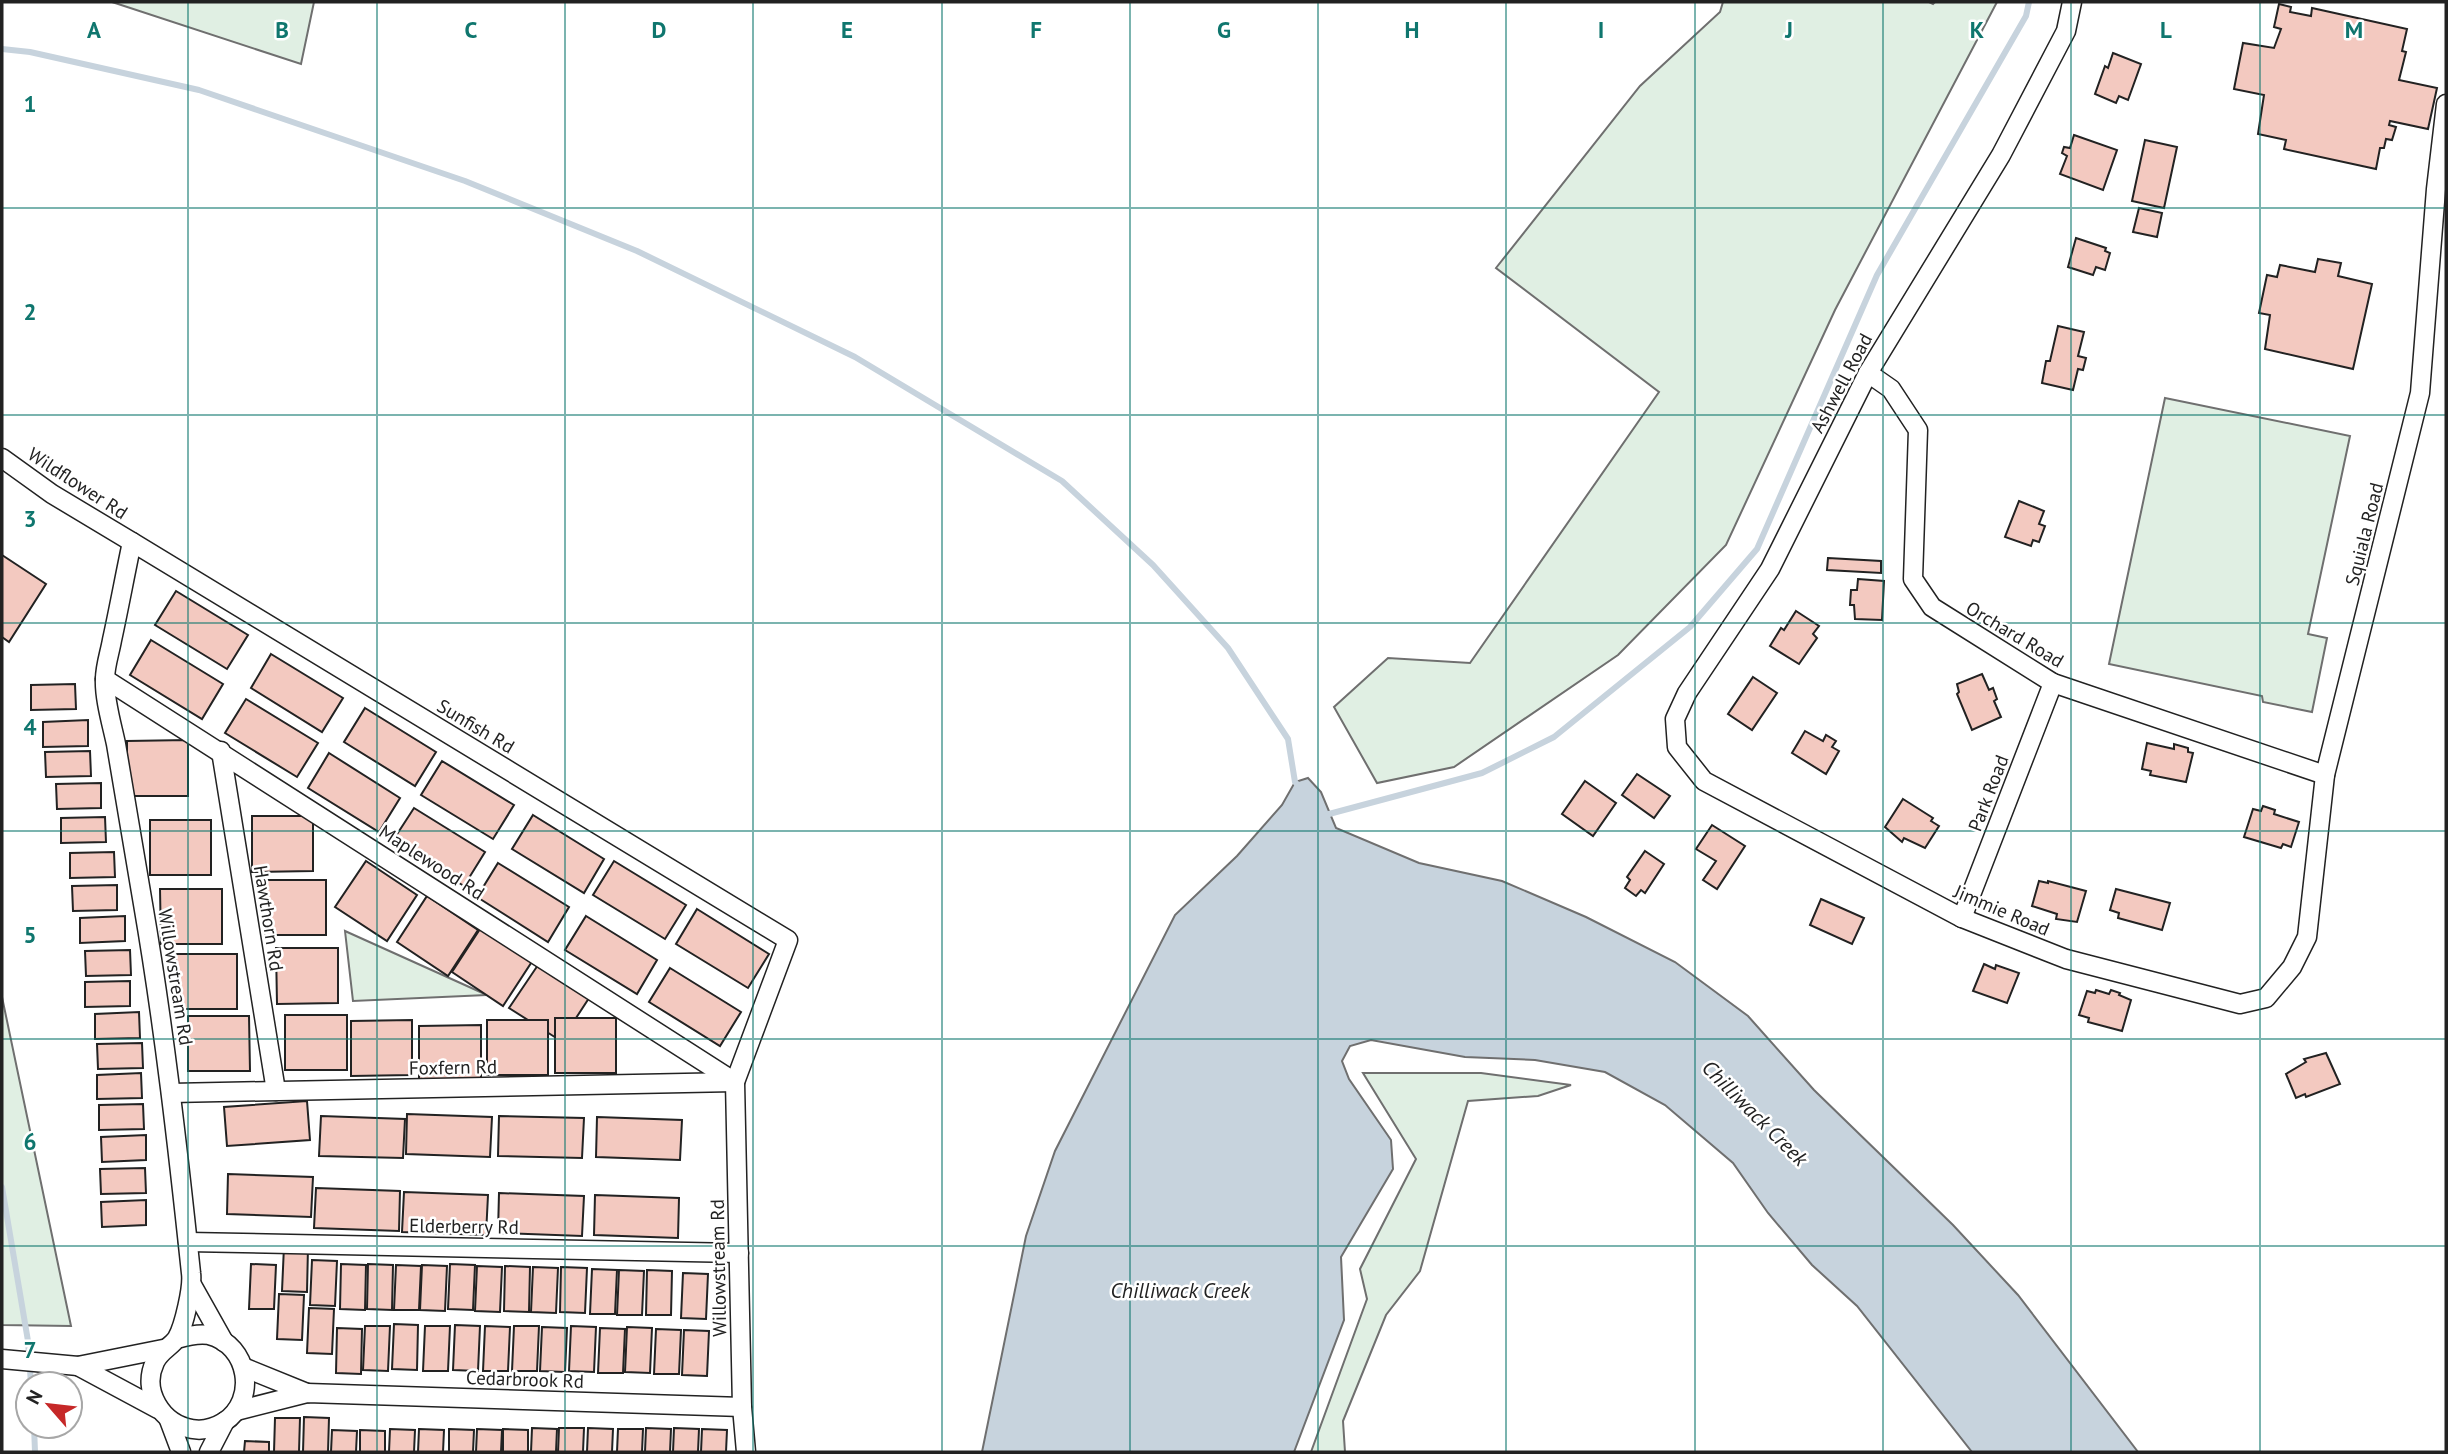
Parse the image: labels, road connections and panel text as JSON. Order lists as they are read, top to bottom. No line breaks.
{"streets":{"street":["Ashwell Road","Wildflower Rd","Squiala Road","Orchard Road","Sunfish Rd","Park Road","Maplewood Rd","Jimmie Road","Hawthorn Rd","Willowstream Rd","Foxfern Rd","Elderberry Rd","Cedarbrook Rd"]},"crossings":[["Ashwell Road","Orchard Road"],["Ashwell Road","Jimmie Road"],["Wildflower Rd","Sunfish Rd"],["Squiala Road","Orchard Road"],["Squiala Road","Jimmie Road"],["Orchard Road","Park Road"],["Sunfish Rd","Maplewood Rd"],["Sunfish Rd","Willowstream Rd"],["Sunfish Rd","Foxfern Rd"],["Park Road","Jimmie Road"],["Maplewood Rd","Hawthorn Rd"],["Maplewood Rd","Willowstream Rd"],["Maplewood Rd","Foxfern Rd"],["Hawthorn Rd","Foxfern Rd"],["Willowstream Rd","Foxfern Rd"],["Willowstream Rd","Elderberry Rd"],["Willowstream Rd","Cedarbrook Rd"]],"water":["Chilliwack Creek"],"north":"top left","grid":{"columns":["A","B","C","D","E","F","G","H","I","J","K","L","M"],"rows":["1","2","3","4","5","6","7"]}}
